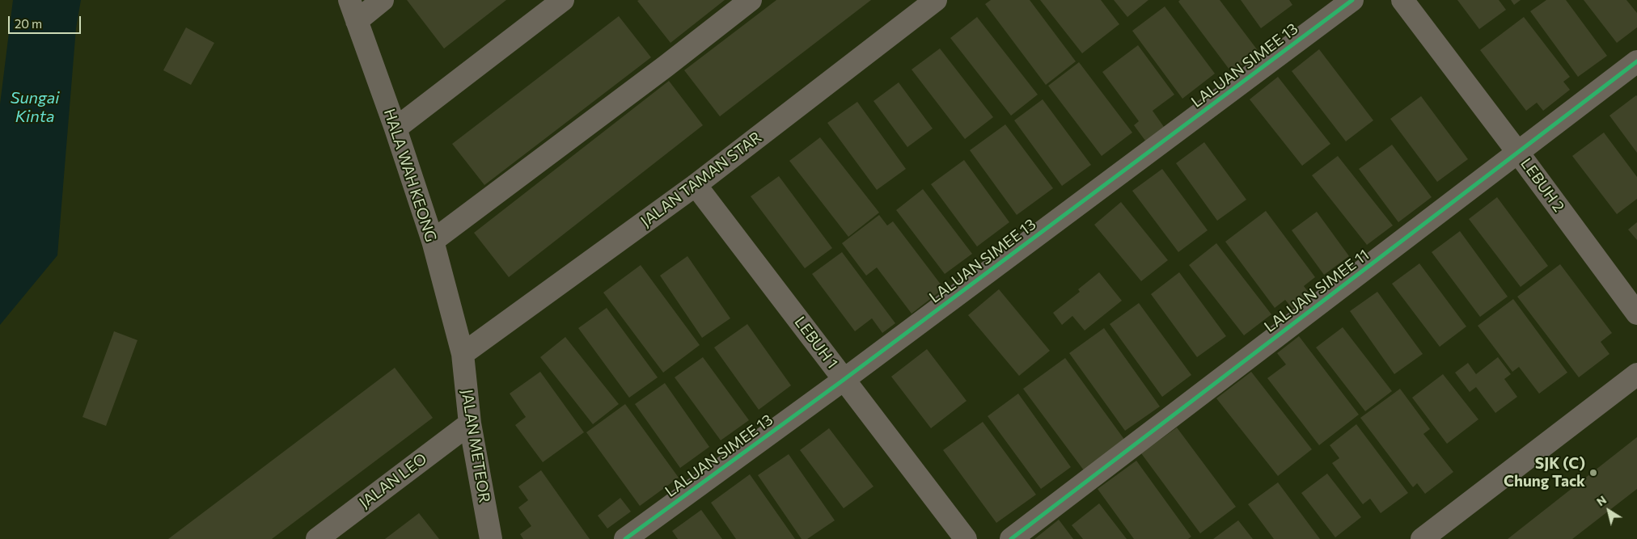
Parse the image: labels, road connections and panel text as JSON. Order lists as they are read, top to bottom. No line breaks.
{"streets":{"street":["LALUAN SIMEE 13","HALA WAH KEONG","JALAN TAMAN STAR","LEBUH 2","LALUAN SIMEE 11","LEBUH 1","JALAN METEOR","JALAN LEO"]},"crossings":[["LALUAN SIMEE 13","LEBUH 1"],["HALA WAH KEONG","JALAN TAMAN STAR"],["HALA WAH KEONG","JALAN METEOR"],["JALAN TAMAN STAR","LEBUH 1"],["JALAN TAMAN STAR","JALAN METEOR"],["LEBUH 2","LALUAN SIMEE 11"],["JALAN METEOR","JALAN LEO"]],"water":["Sungai Kinta"],"places":["SJK (C) Chung Tack"],"scale_bar":"20 m","north":"top left"}
